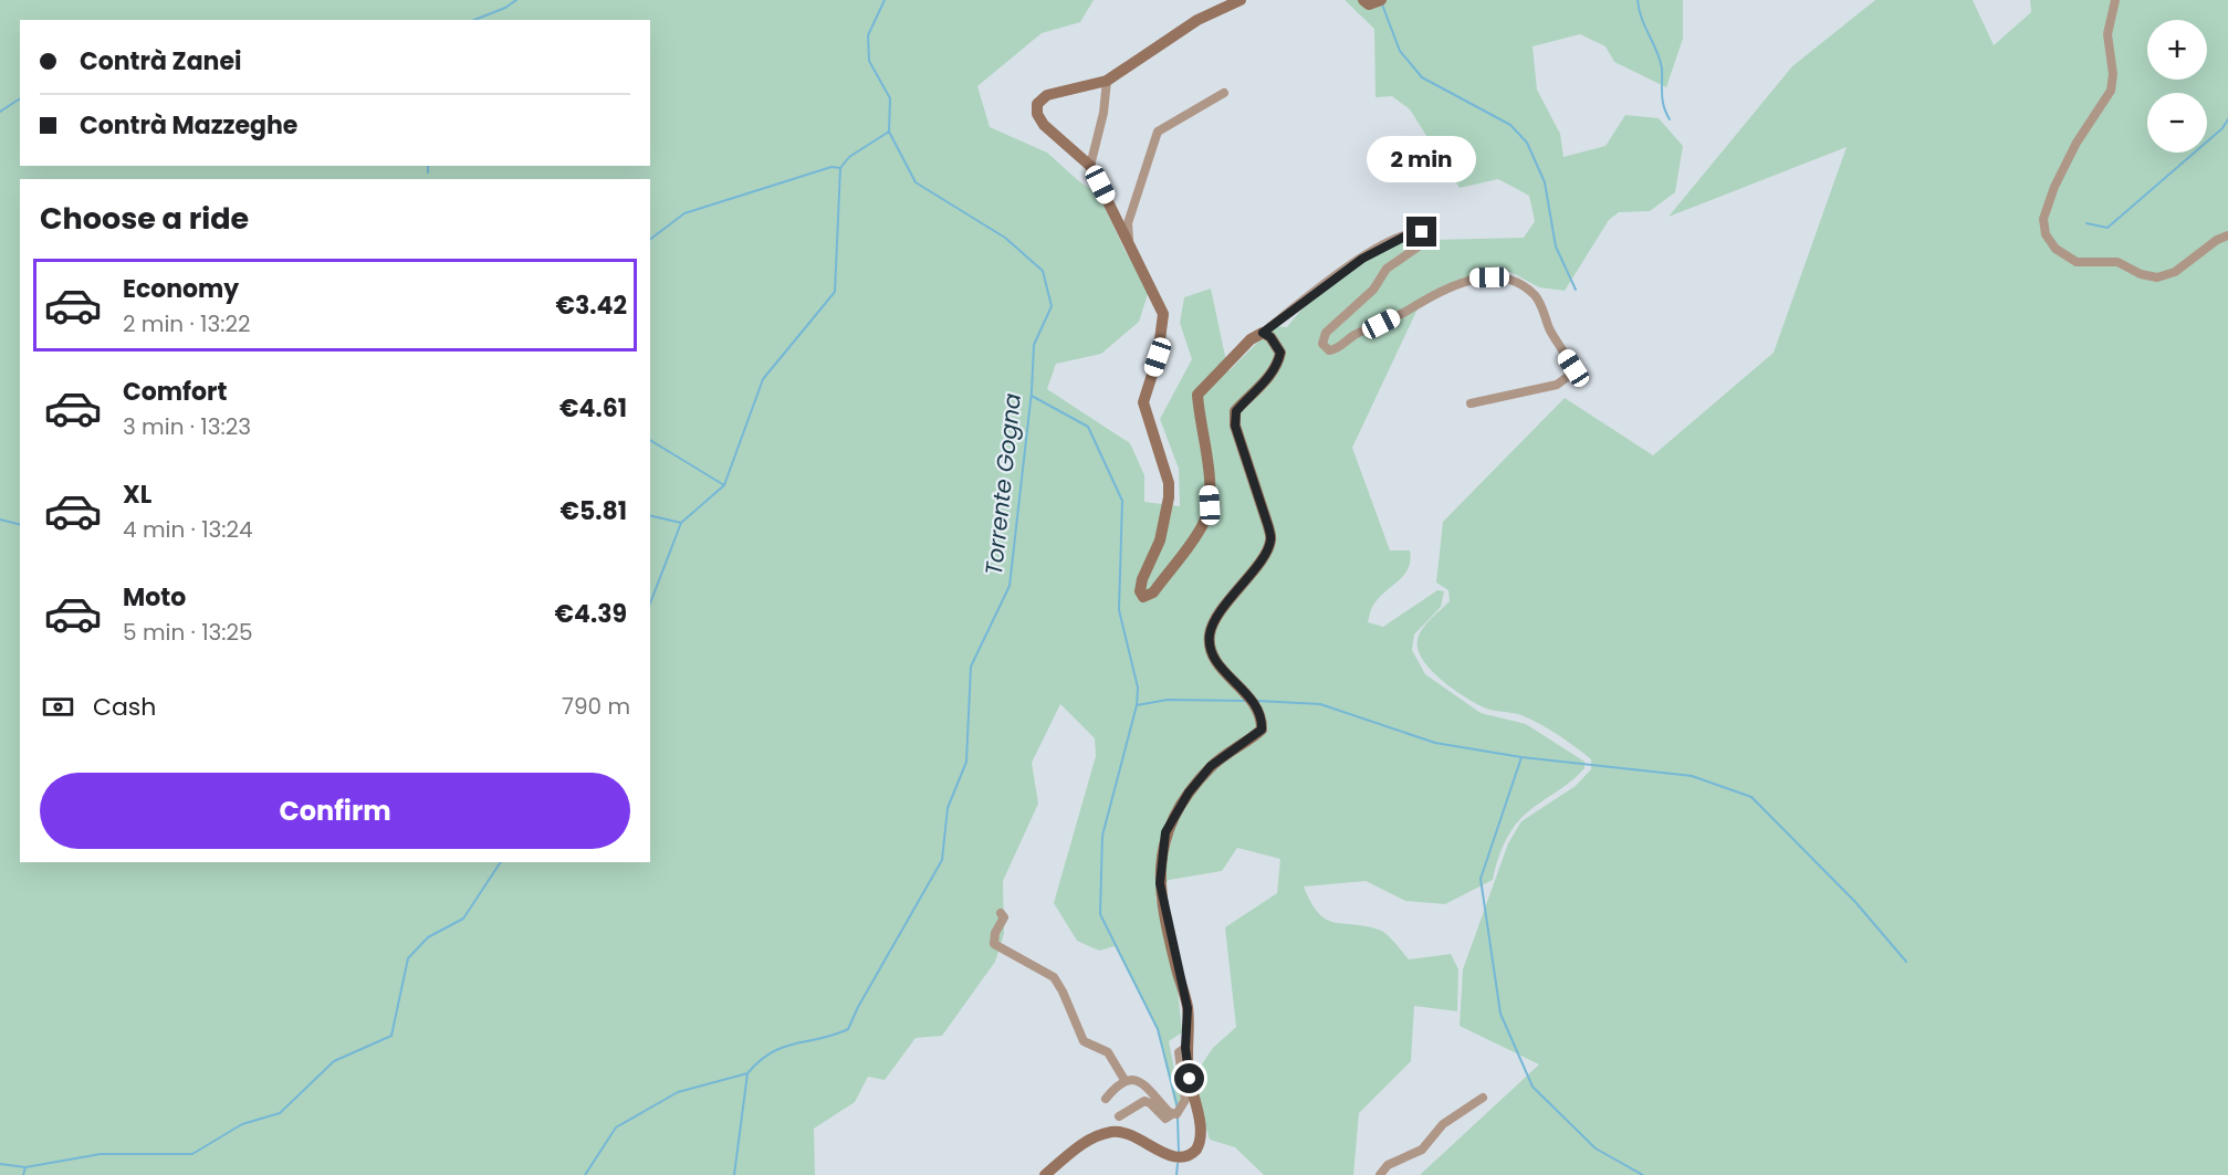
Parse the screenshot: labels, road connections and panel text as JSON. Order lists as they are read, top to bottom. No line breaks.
{"water":["Torrente Gogna"],"page":{"map_buttons":["+","−"],"banner":["Contrà Zanei","Contrà Mazzeghe"],"bubble":"2 min","heading":"Choose a ride","list":[{"name":"Economy","note":"2 min · 13:22","value":"€3.42"},{"name":"Comfort","note":"3 min · 13:23","value":"€4.61"},{"name":"XL","note":"4 min · 13:24","value":"€5.81"},{"name":"Moto","note":"5 min · 13:25","value":"€4.39"}],"pay":["Cash","790 m"],"buttons":"Confirm"}}
